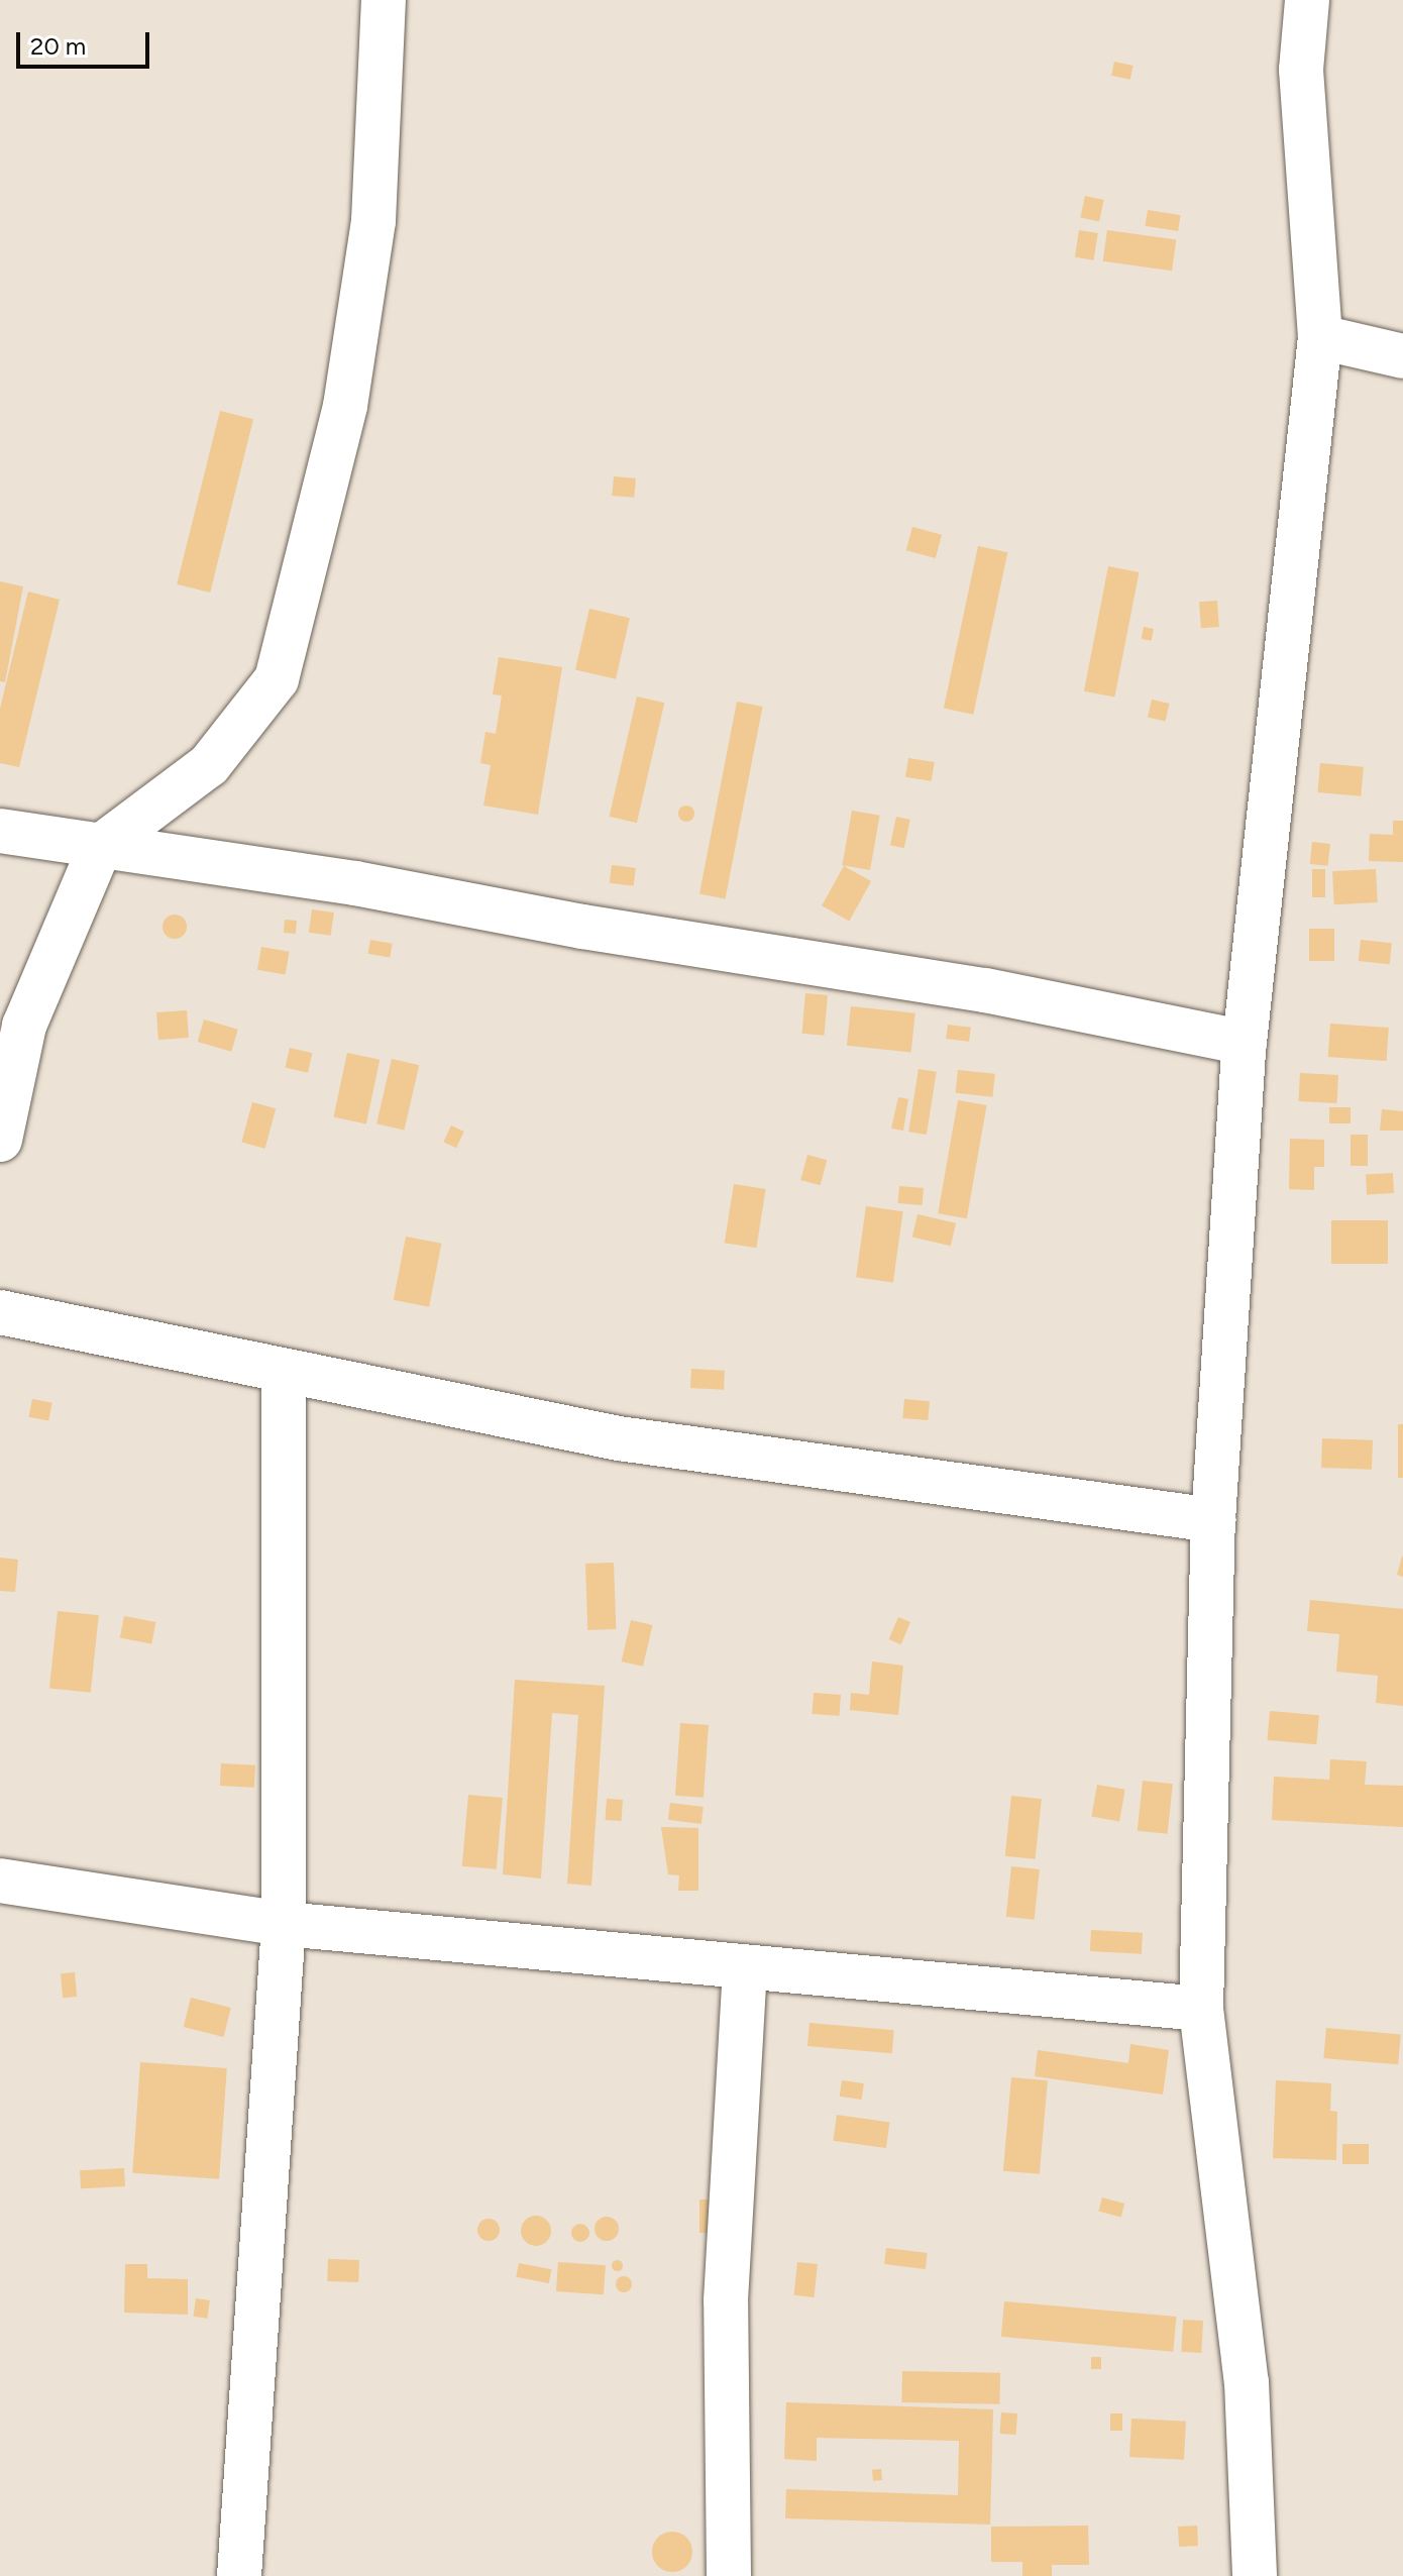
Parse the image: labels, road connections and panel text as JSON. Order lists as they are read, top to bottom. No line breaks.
{"scale_bar":"20 m"}
